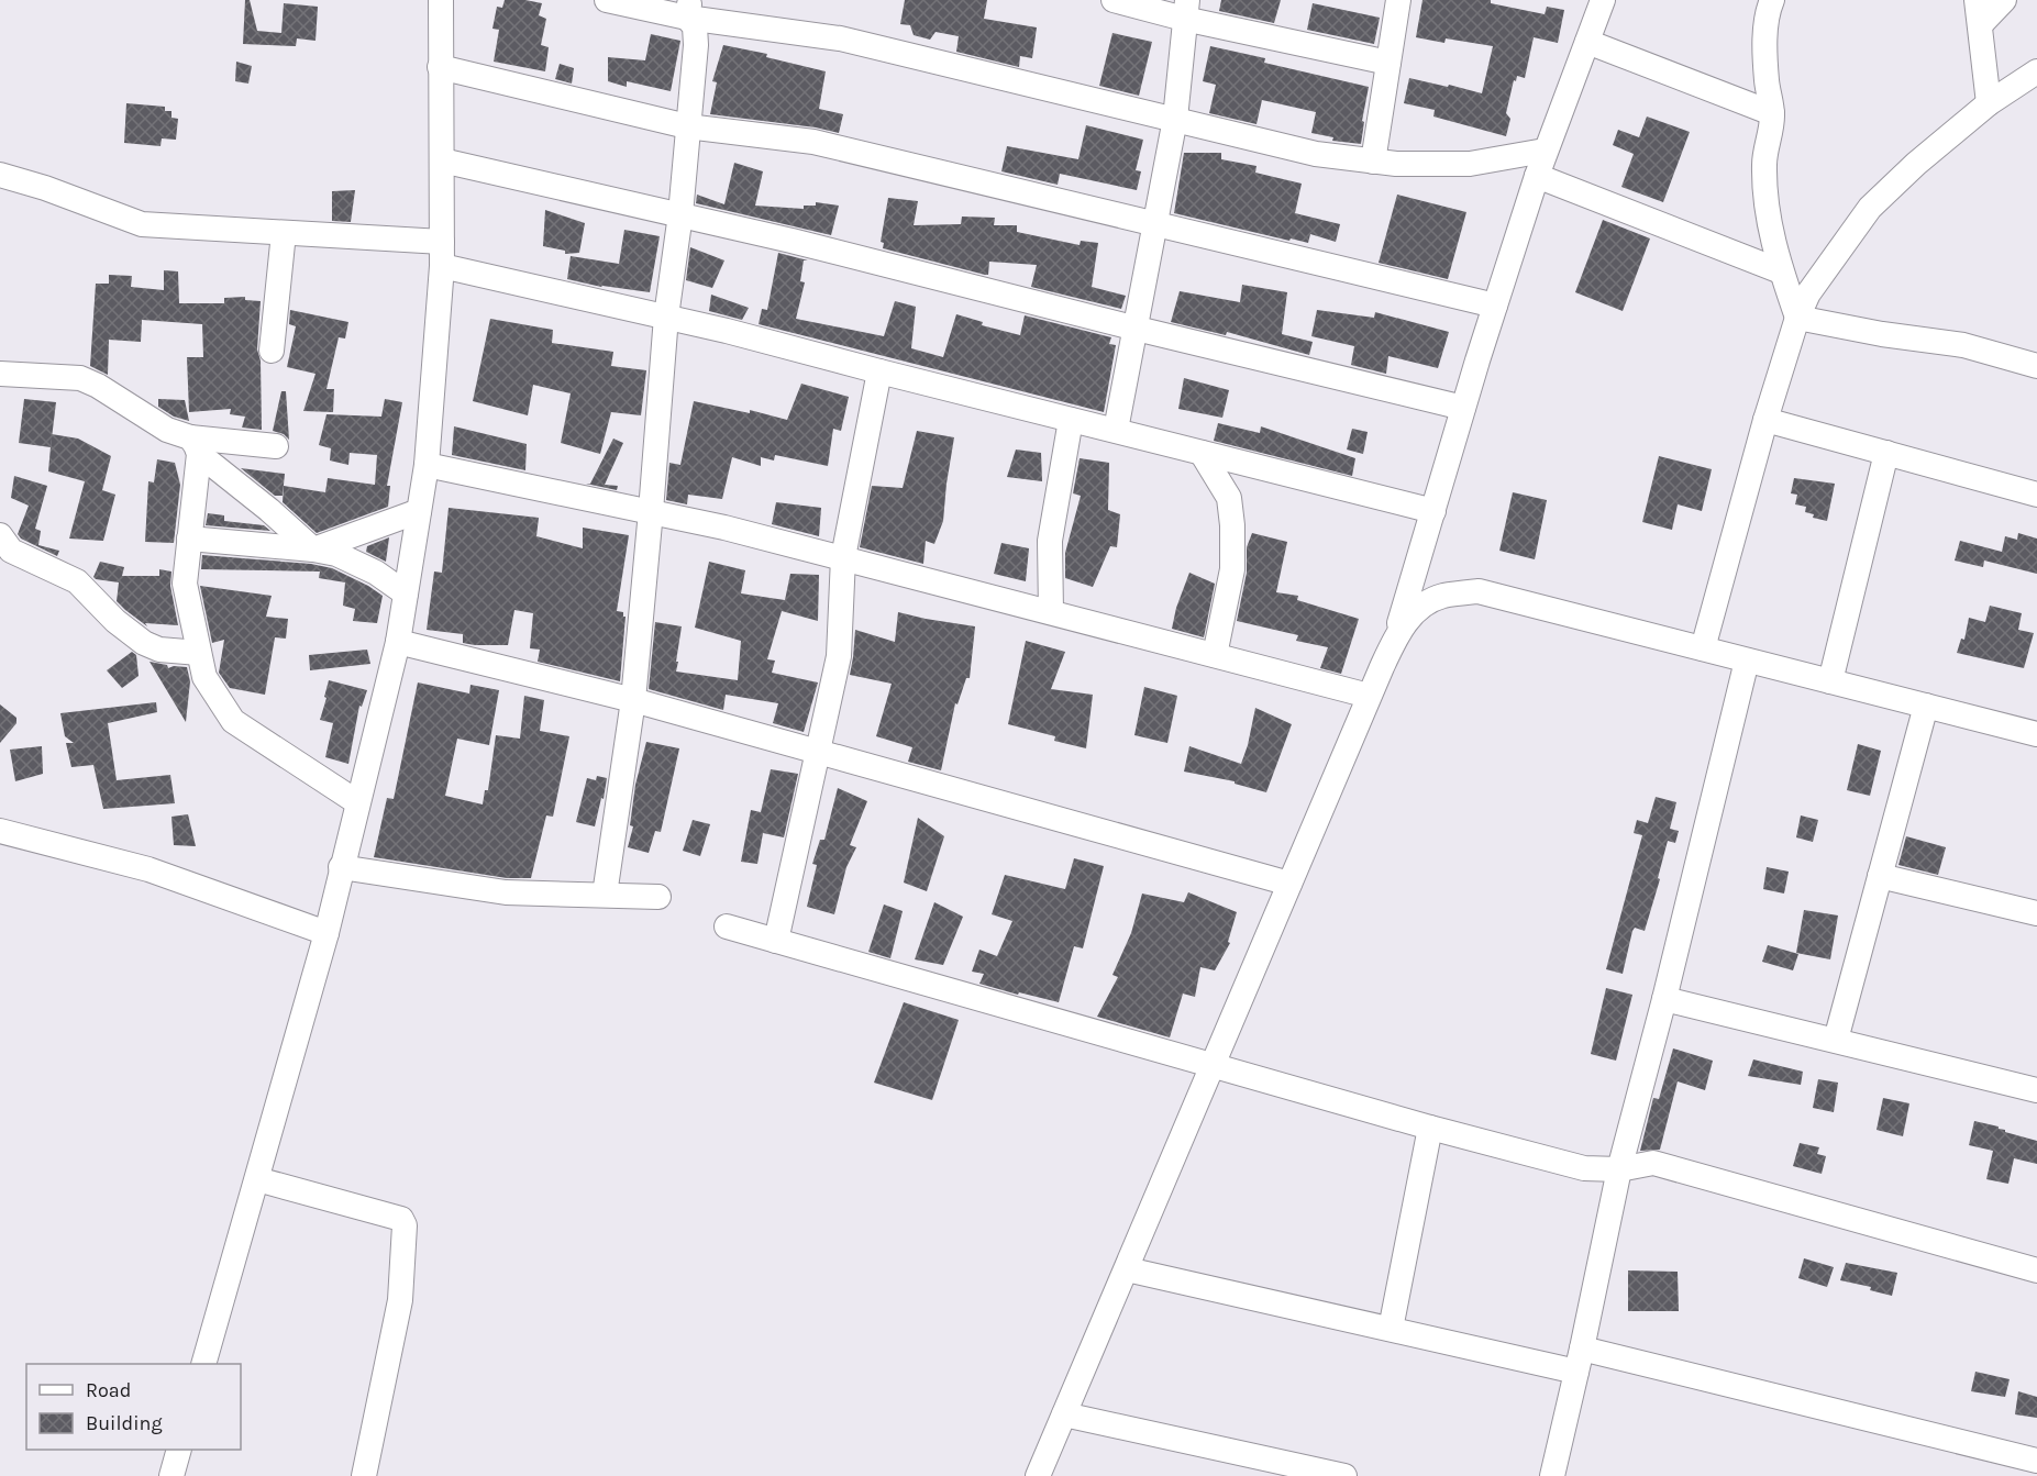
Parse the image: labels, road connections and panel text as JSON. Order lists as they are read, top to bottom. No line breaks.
{"legend":["Road","Building"]}
